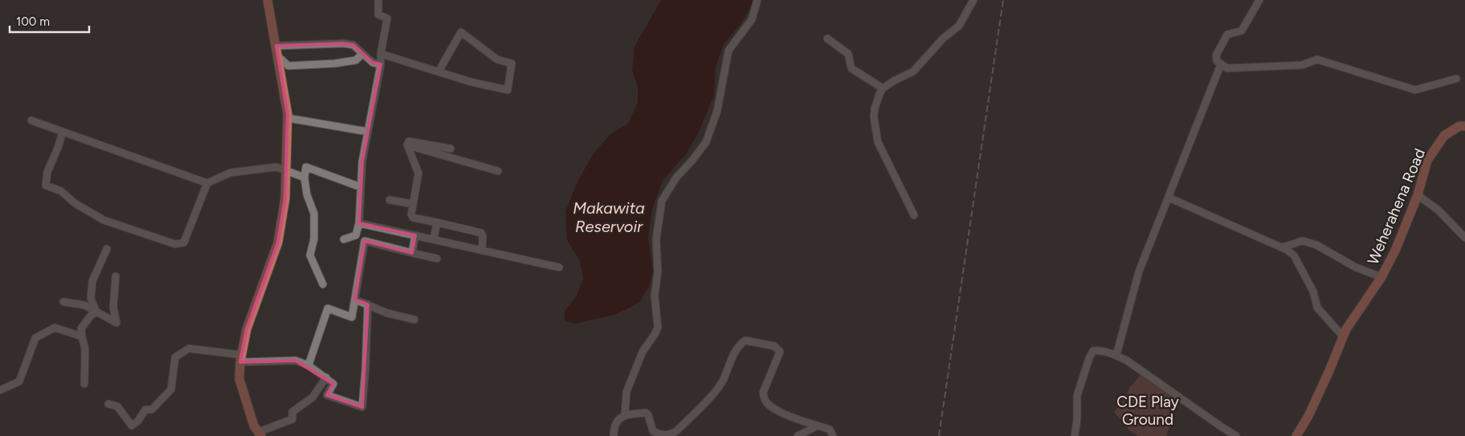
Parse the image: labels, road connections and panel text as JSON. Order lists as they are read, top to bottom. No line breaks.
{"streets":{"main road":["Weherahena Road"]},"water":["Makawita Reservoir"],"parks":["CDE Play Ground"],"scale_bar":"100 m"}
